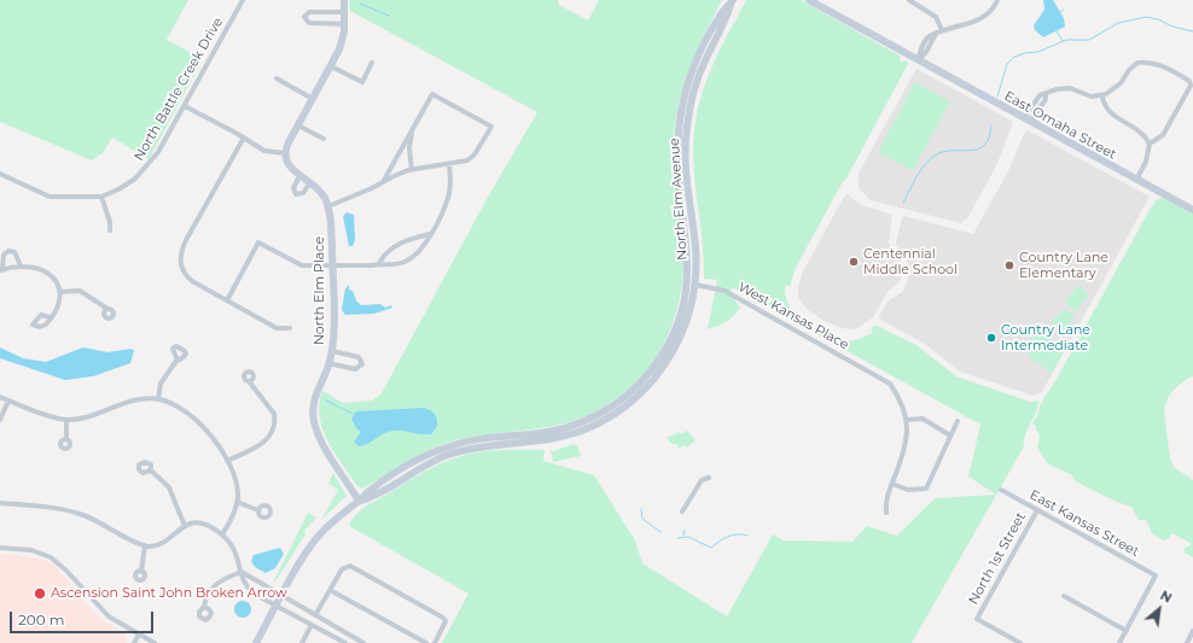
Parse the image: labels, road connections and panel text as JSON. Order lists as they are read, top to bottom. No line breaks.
{"streets":{"main road":["East Omaha Street","North Elm Avenue","North Elm Place"],"street":["North Battle Creek Drive","West Kansas Place","East Kansas Street","North 1st Street"]},"crossings":[["North Elm Avenue","North Elm Place"],["North Elm Avenue","West Kansas Place"],["East Kansas Street","North 1st Street"]],"places":["Centennial Middle School","Country Lane Elementary","Country Lane Intermediate","Ascension Saint John Broken Arrow"],"scale_bar":"200 m","north":"top right"}
